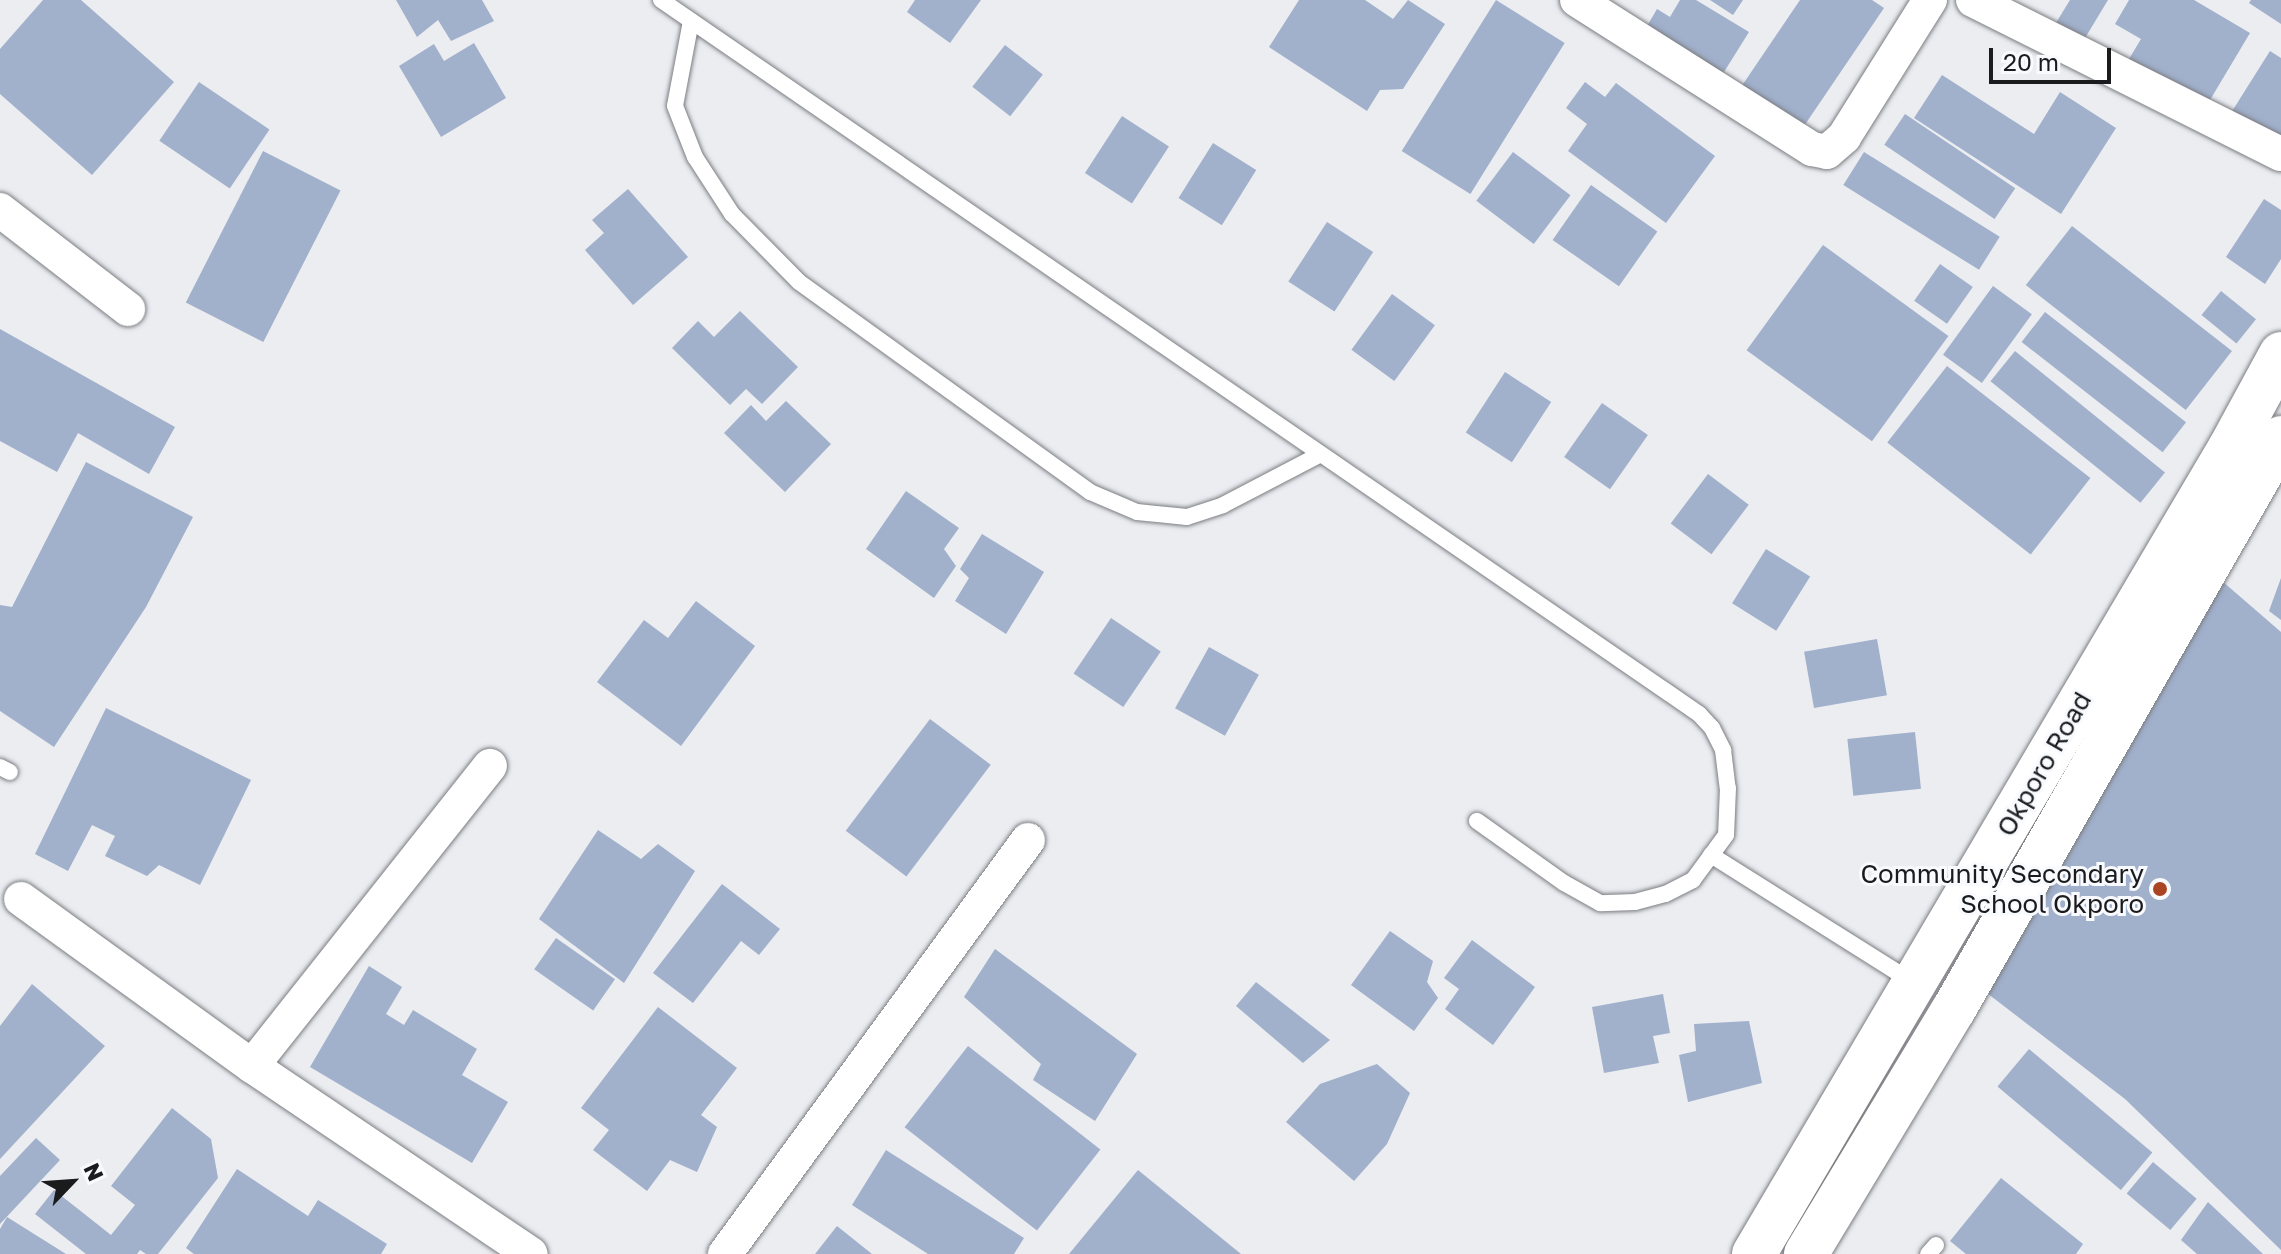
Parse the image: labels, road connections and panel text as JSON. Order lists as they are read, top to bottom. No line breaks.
{"streets":{"main road":["Okporo Road"]},"places":["Community Secondary School Okporo"],"scale_bar":"20 m","north":"top right"}
